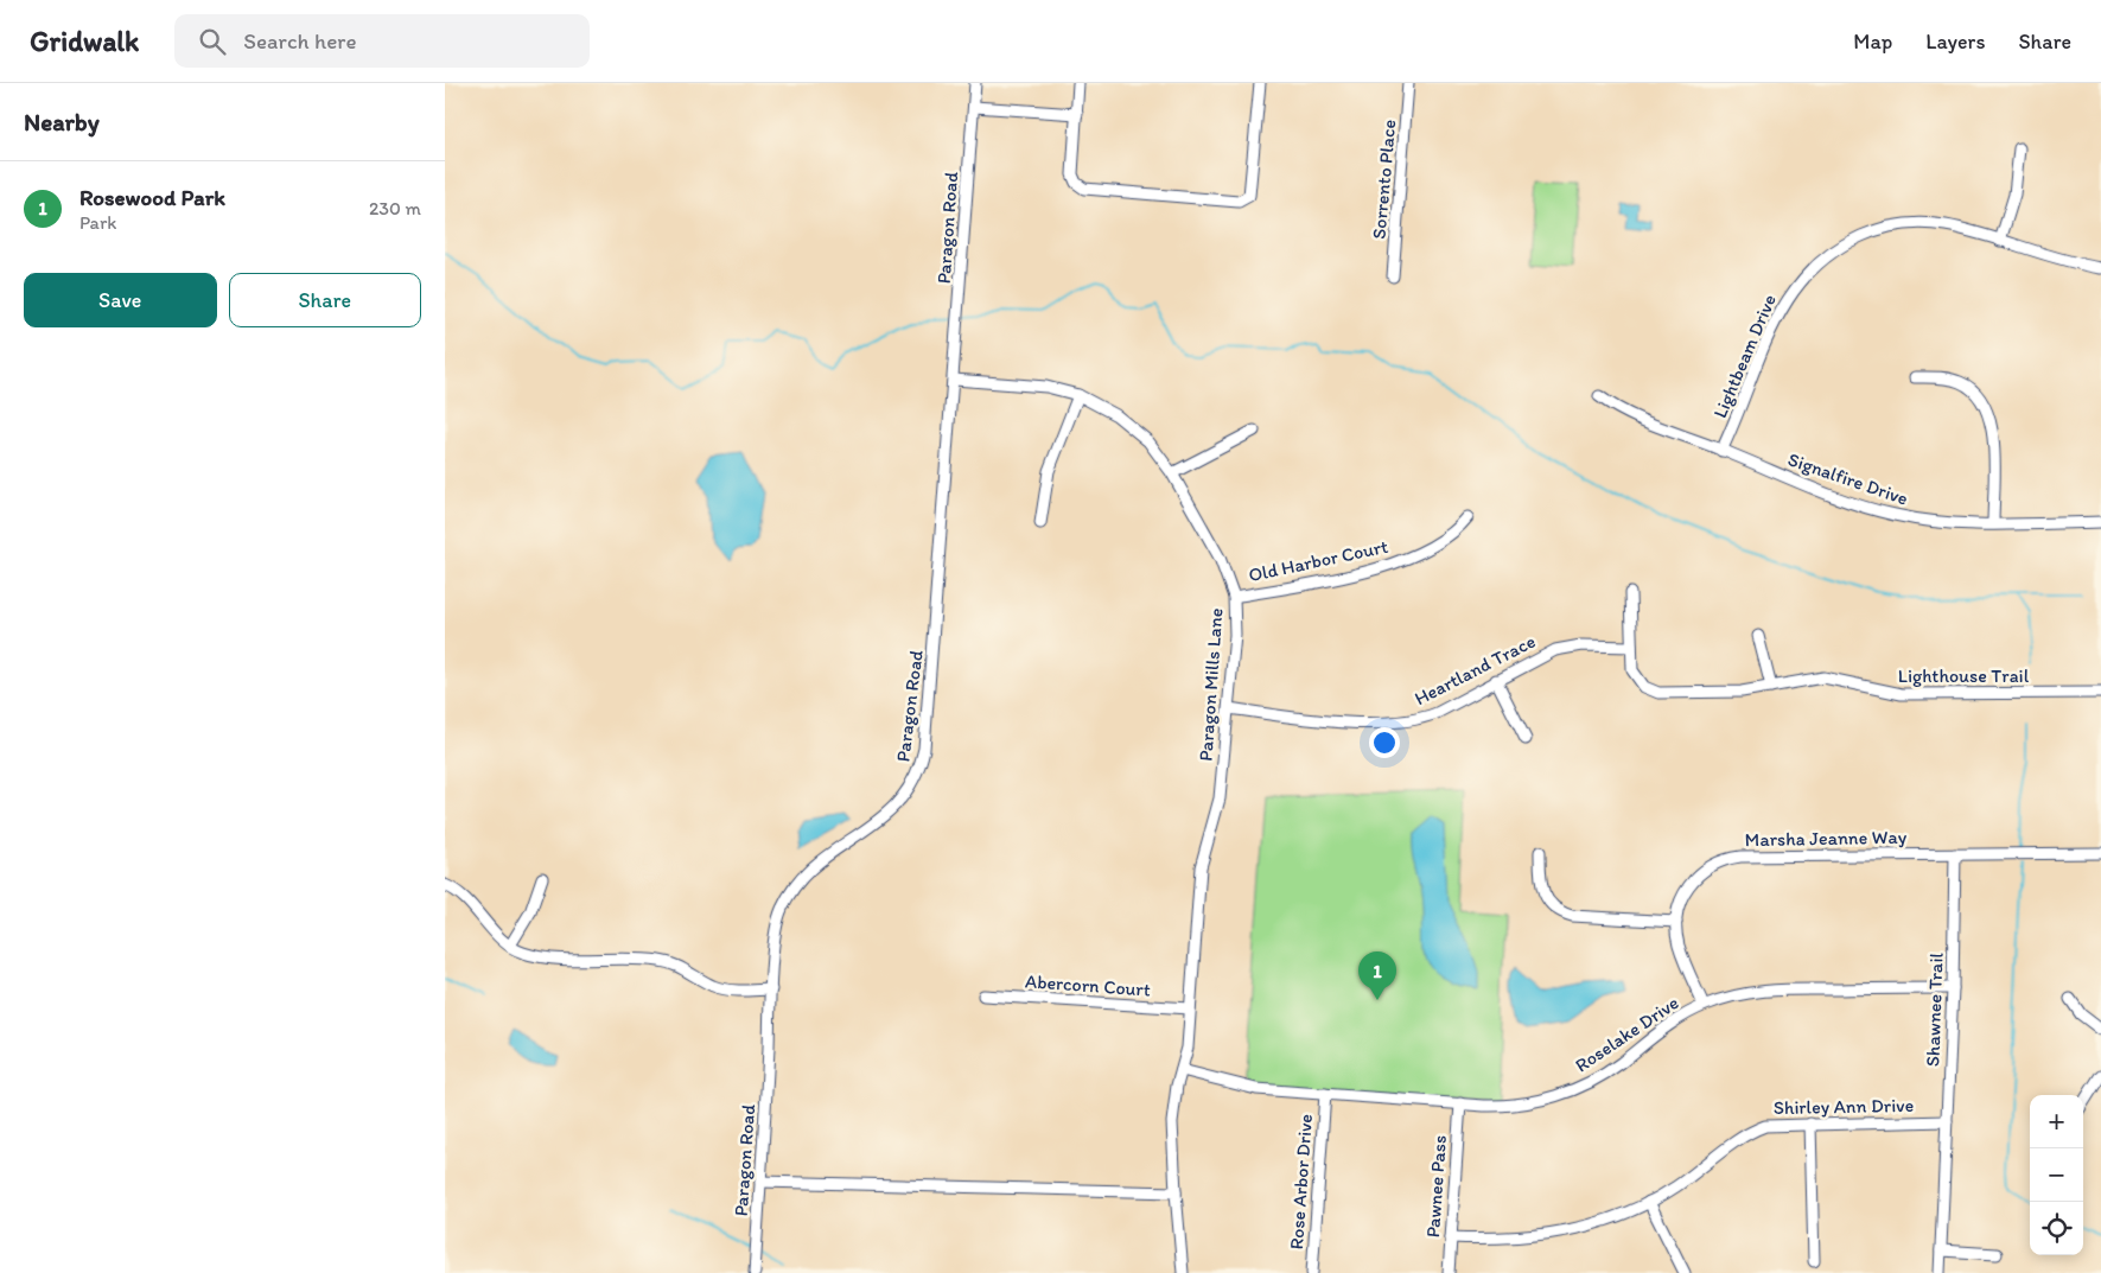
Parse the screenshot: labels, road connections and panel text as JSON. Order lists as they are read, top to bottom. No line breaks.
{"streets":{"street":["Sorrento Place","Paragon Road","Lightbeam Drive","Signalfire Drive","Old Harbor Court","Heartland Trace","Lighthouse Trail","Paragon Mills Lane","Marsha Jeanne Way","Abercorn Court","Shawnee Trail","Roselake Drive","Shirley Ann Drive","Rose Arbor Drive","Pawnee Pass"]},"crossings":[["Paragon Road","Paragon Mills Lane"],["Lightbeam Drive","Signalfire Drive"],["Old Harbor Court","Paragon Mills Lane"],["Heartland Trace","Lighthouse Trail"],["Heartland Trace","Paragon Mills Lane"],["Paragon Mills Lane","Abercorn Court"],["Paragon Mills Lane","Roselake Drive"],["Marsha Jeanne Way","Shawnee Trail"],["Marsha Jeanne Way","Roselake Drive"],["Shawnee Trail","Roselake Drive"],["Shawnee Trail","Shirley Ann Drive"],["Roselake Drive","Rose Arbor Drive"],["Roselake Drive","Pawnee Pass"],["Shirley Ann Drive","Pawnee Pass"]],"page":{"header":"Gridwalk","search":"Search here","nav":["Map","Layers","Share"],"heading":"Nearby","list":[{"mark":"1","name":"Rosewood Park","note":"Park","value":"230 m"}],"buttons":["Save","Share"],"pins":"1","map_buttons":["+","−"]}}
